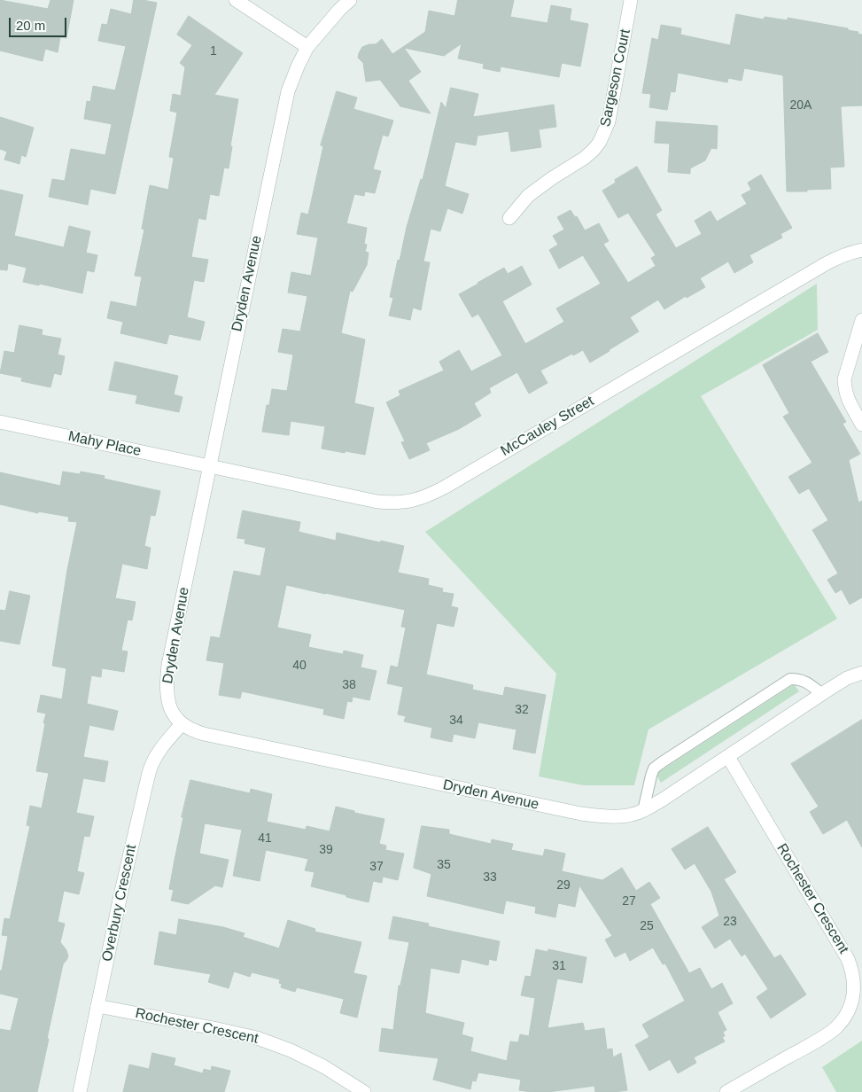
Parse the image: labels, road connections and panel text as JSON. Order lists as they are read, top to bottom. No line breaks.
{"streets":{"street":["Sargeson Court","Dryden Avenue","McCauley Street","Mahy Place","Rochester Crescent","Overbury Crescent"]},"crossings":[["Dryden Avenue","McCauley Street"],["Dryden Avenue","Mahy Place"],["Dryden Avenue","Rochester Crescent"],["Dryden Avenue","Overbury Crescent"],["McCauley Street","Mahy Place"],["Rochester Crescent","Overbury Crescent"]],"house_numbers":["1","20A","40","38","32","34","41","39","35","37","33","29","27","23","25","31"],"scale_bar":"20 m"}
